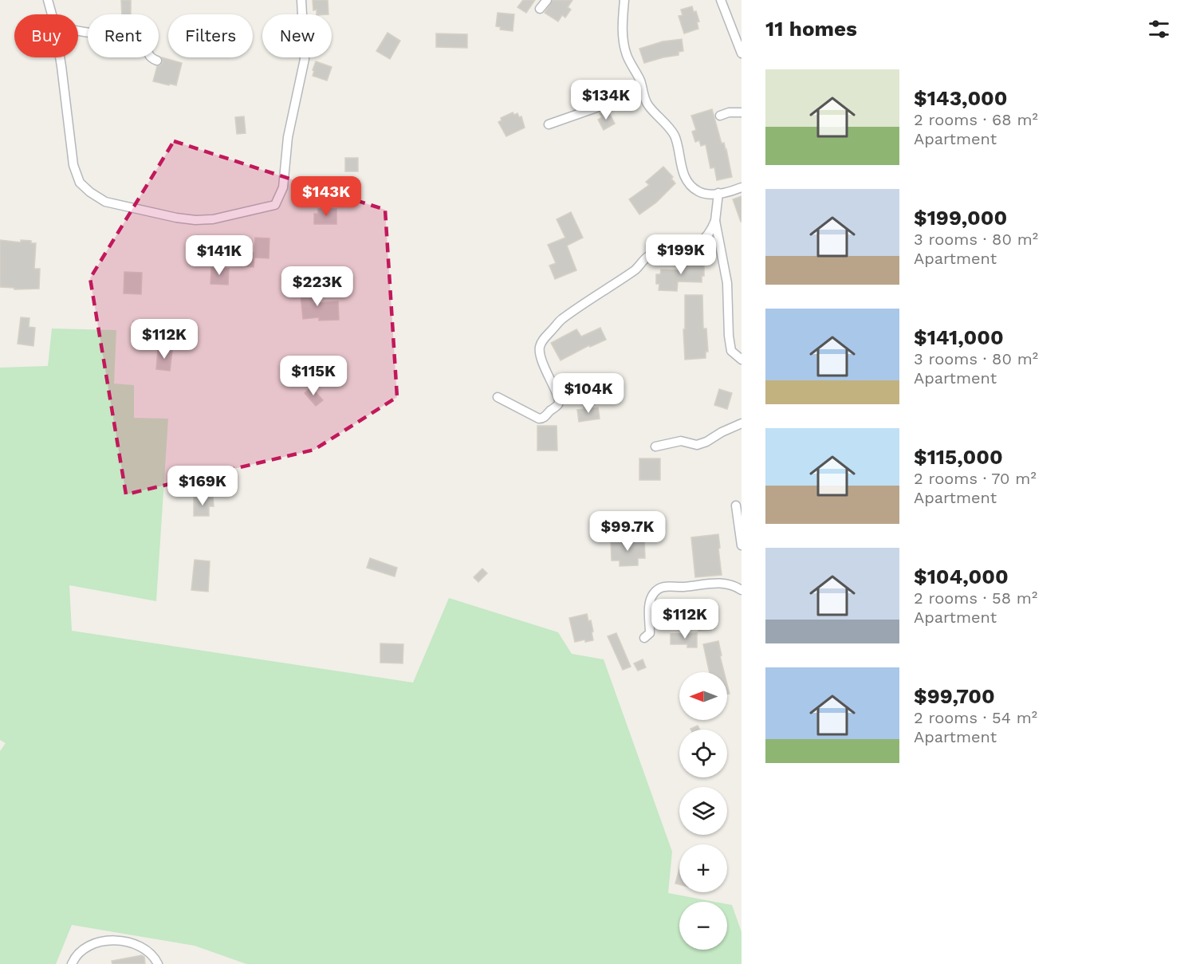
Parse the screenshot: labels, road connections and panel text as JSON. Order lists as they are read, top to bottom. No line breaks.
{"north":"left","page":{"heading":"11 homes","chip":["Buy","Rent","Filters","New"],"list":[{"name":"$143,000","note":"2 rooms · 68 m² · Apartment"},{"name":"$199,000","note":"3 rooms · 80 m² · Apartment"},{"name":"$141,000","note":"3 rooms · 80 m² · Apartment"},{"name":"$115,000","note":"2 rooms · 70 m² · Apartment"},{"name":"$104,000","note":"2 rooms · 58 m² · Apartment"},{"name":"$99,700","note":"2 rooms · 54 m² · Apartment"}],"price":["$134K","$143K","$199K","$141K","$223K","$112K","$115K","$104K","$169K","$99.7K","$112K"],"map_buttons":["+","−"]}}
